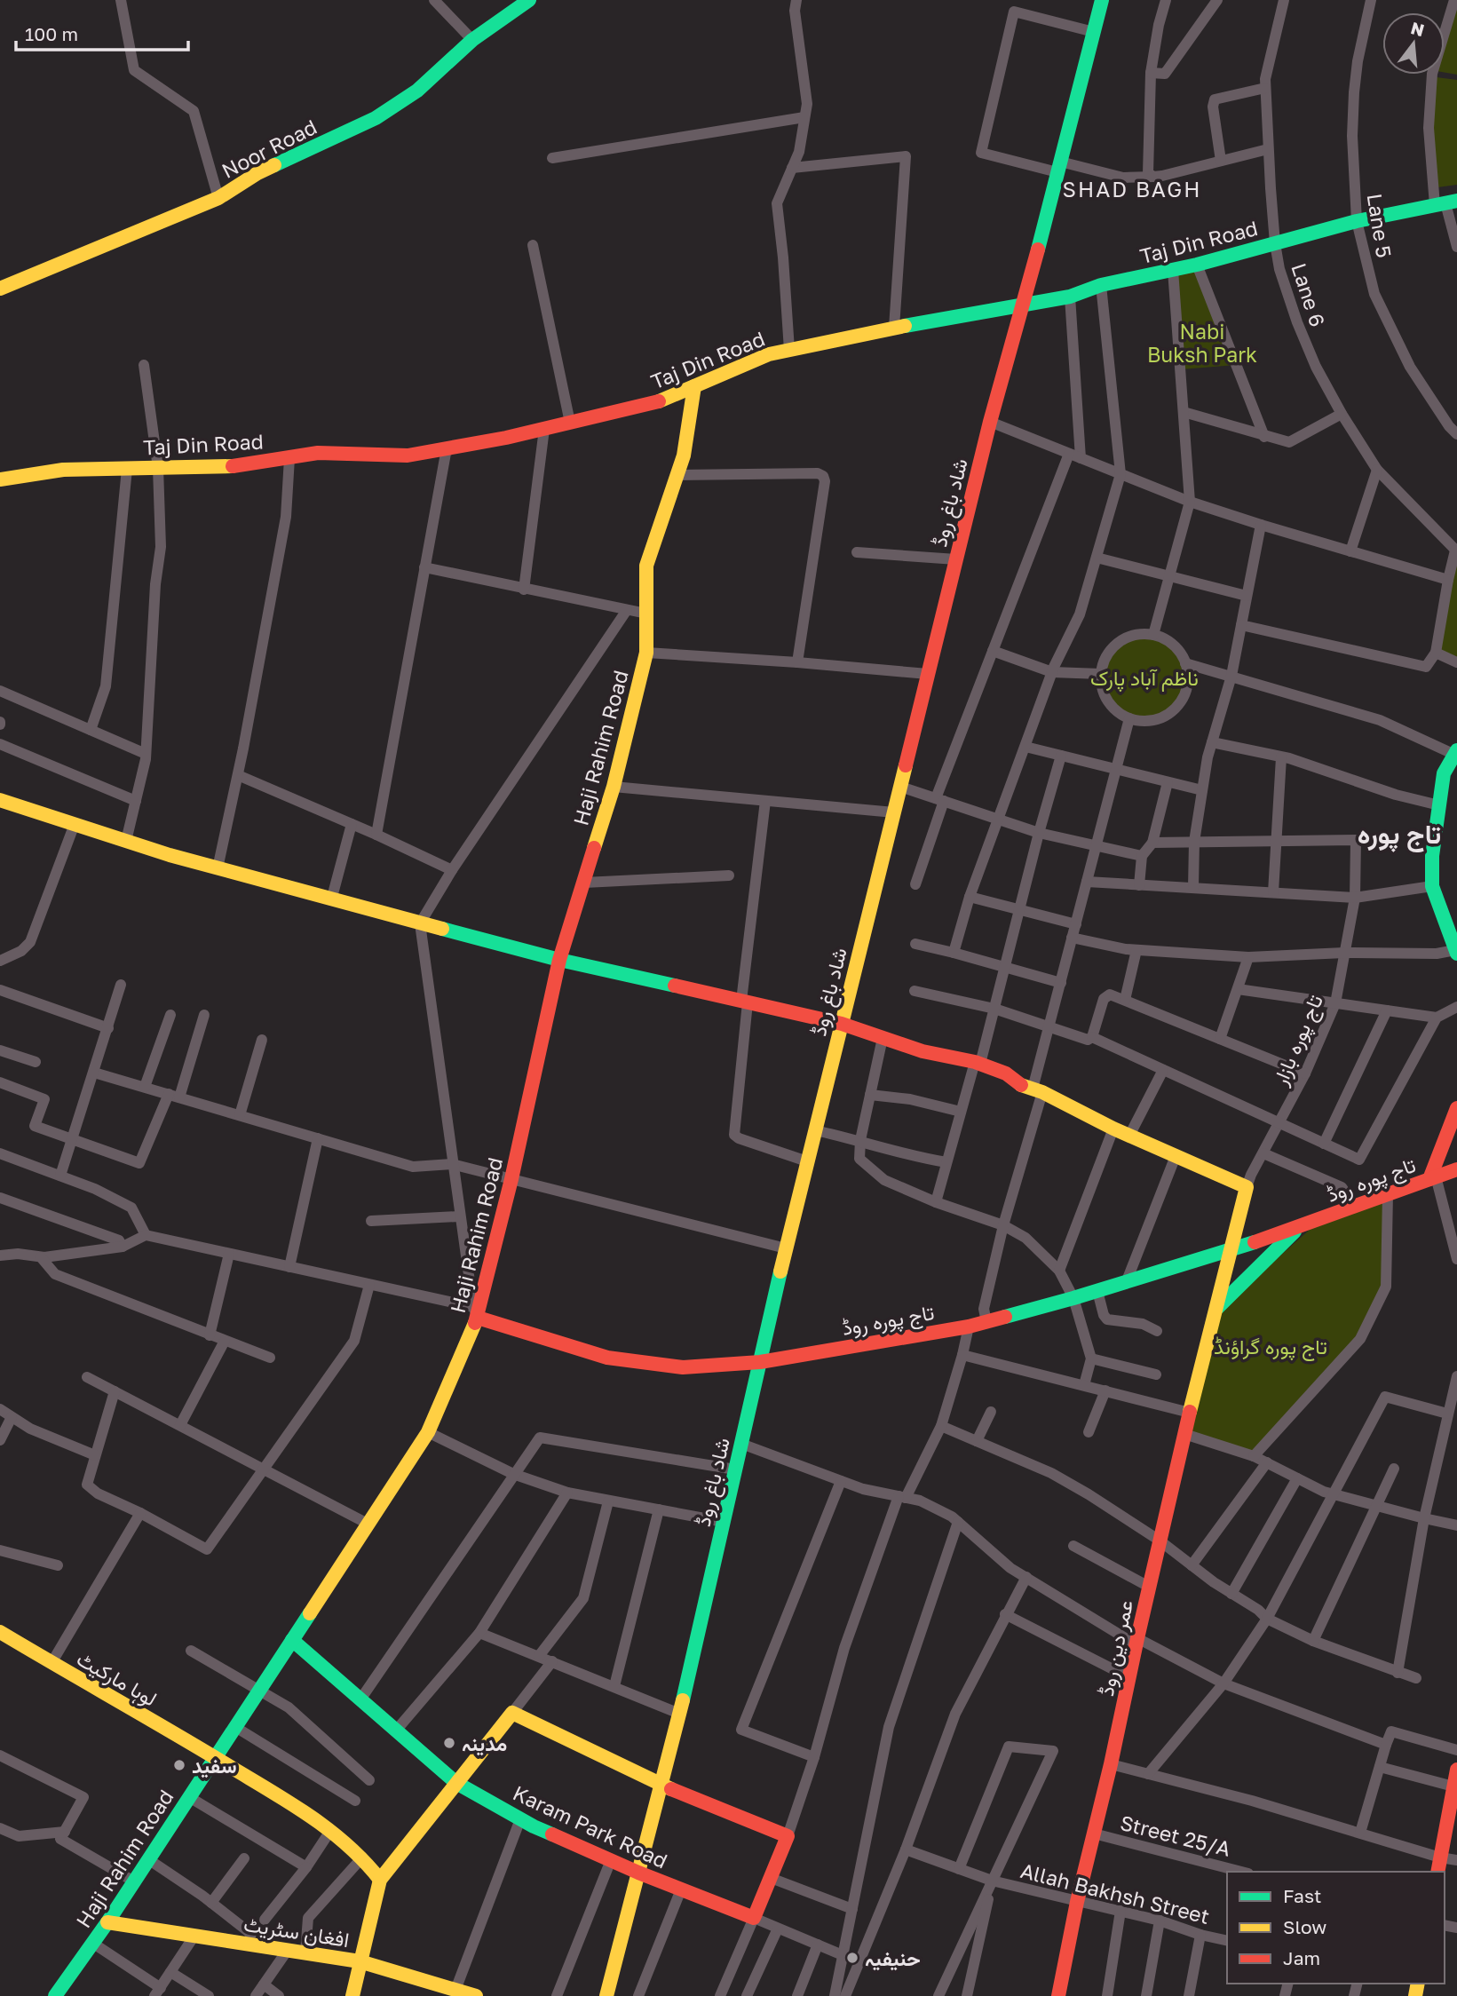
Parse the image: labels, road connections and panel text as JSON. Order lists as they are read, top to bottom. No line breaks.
{"streets":{"main road":["Noor Road","Taj Din Road","شاد باغ روڈ","Haji Rahim Road","تاج پورہ روڈ","عمر دین روڈ","لوہا مارکیٹ","Karam Park Road","افغان سٹریٹ"],"street":["Lane 5","Lane 6","تاج پورہ بازار","Street 25/A","Allah Bakhsh Street"]},"crossings":[["Lane 5","Taj Din Road"],["Taj Din Road","Lane 6"],["Taj Din Road","شاد باغ روڈ"],["Taj Din Road","Haji Rahim Road"],["شاد باغ روڈ","تاج پورہ روڈ"],["شاد باغ روڈ","Karam Park Road"],["Haji Rahim Road","تاج پورہ روڈ"],["Haji Rahim Road","لوہا مارکیٹ"],["Haji Rahim Road","Karam Park Road"],["Haji Rahim Road","افغان سٹریٹ"],["تاج پورہ بازار","عمر دین روڈ"],["تاج پورہ روڈ","عمر دین روڈ"],["عمر دین روڈ","Street 25/A"],["عمر دین روڈ","Allah Bakhsh Street"]],"districts":["SHAD BAGH","تاج پورہ"],"parks":["Nabi Buksh Park","ناظم آباد پارک","تاج پورہ گراؤنڈ"],"places":["مدینہ","سفید","حنیفیہ"],"legend":["Fast","Slow","Jam"],"scale_bar":"100 m","north":"top"}
